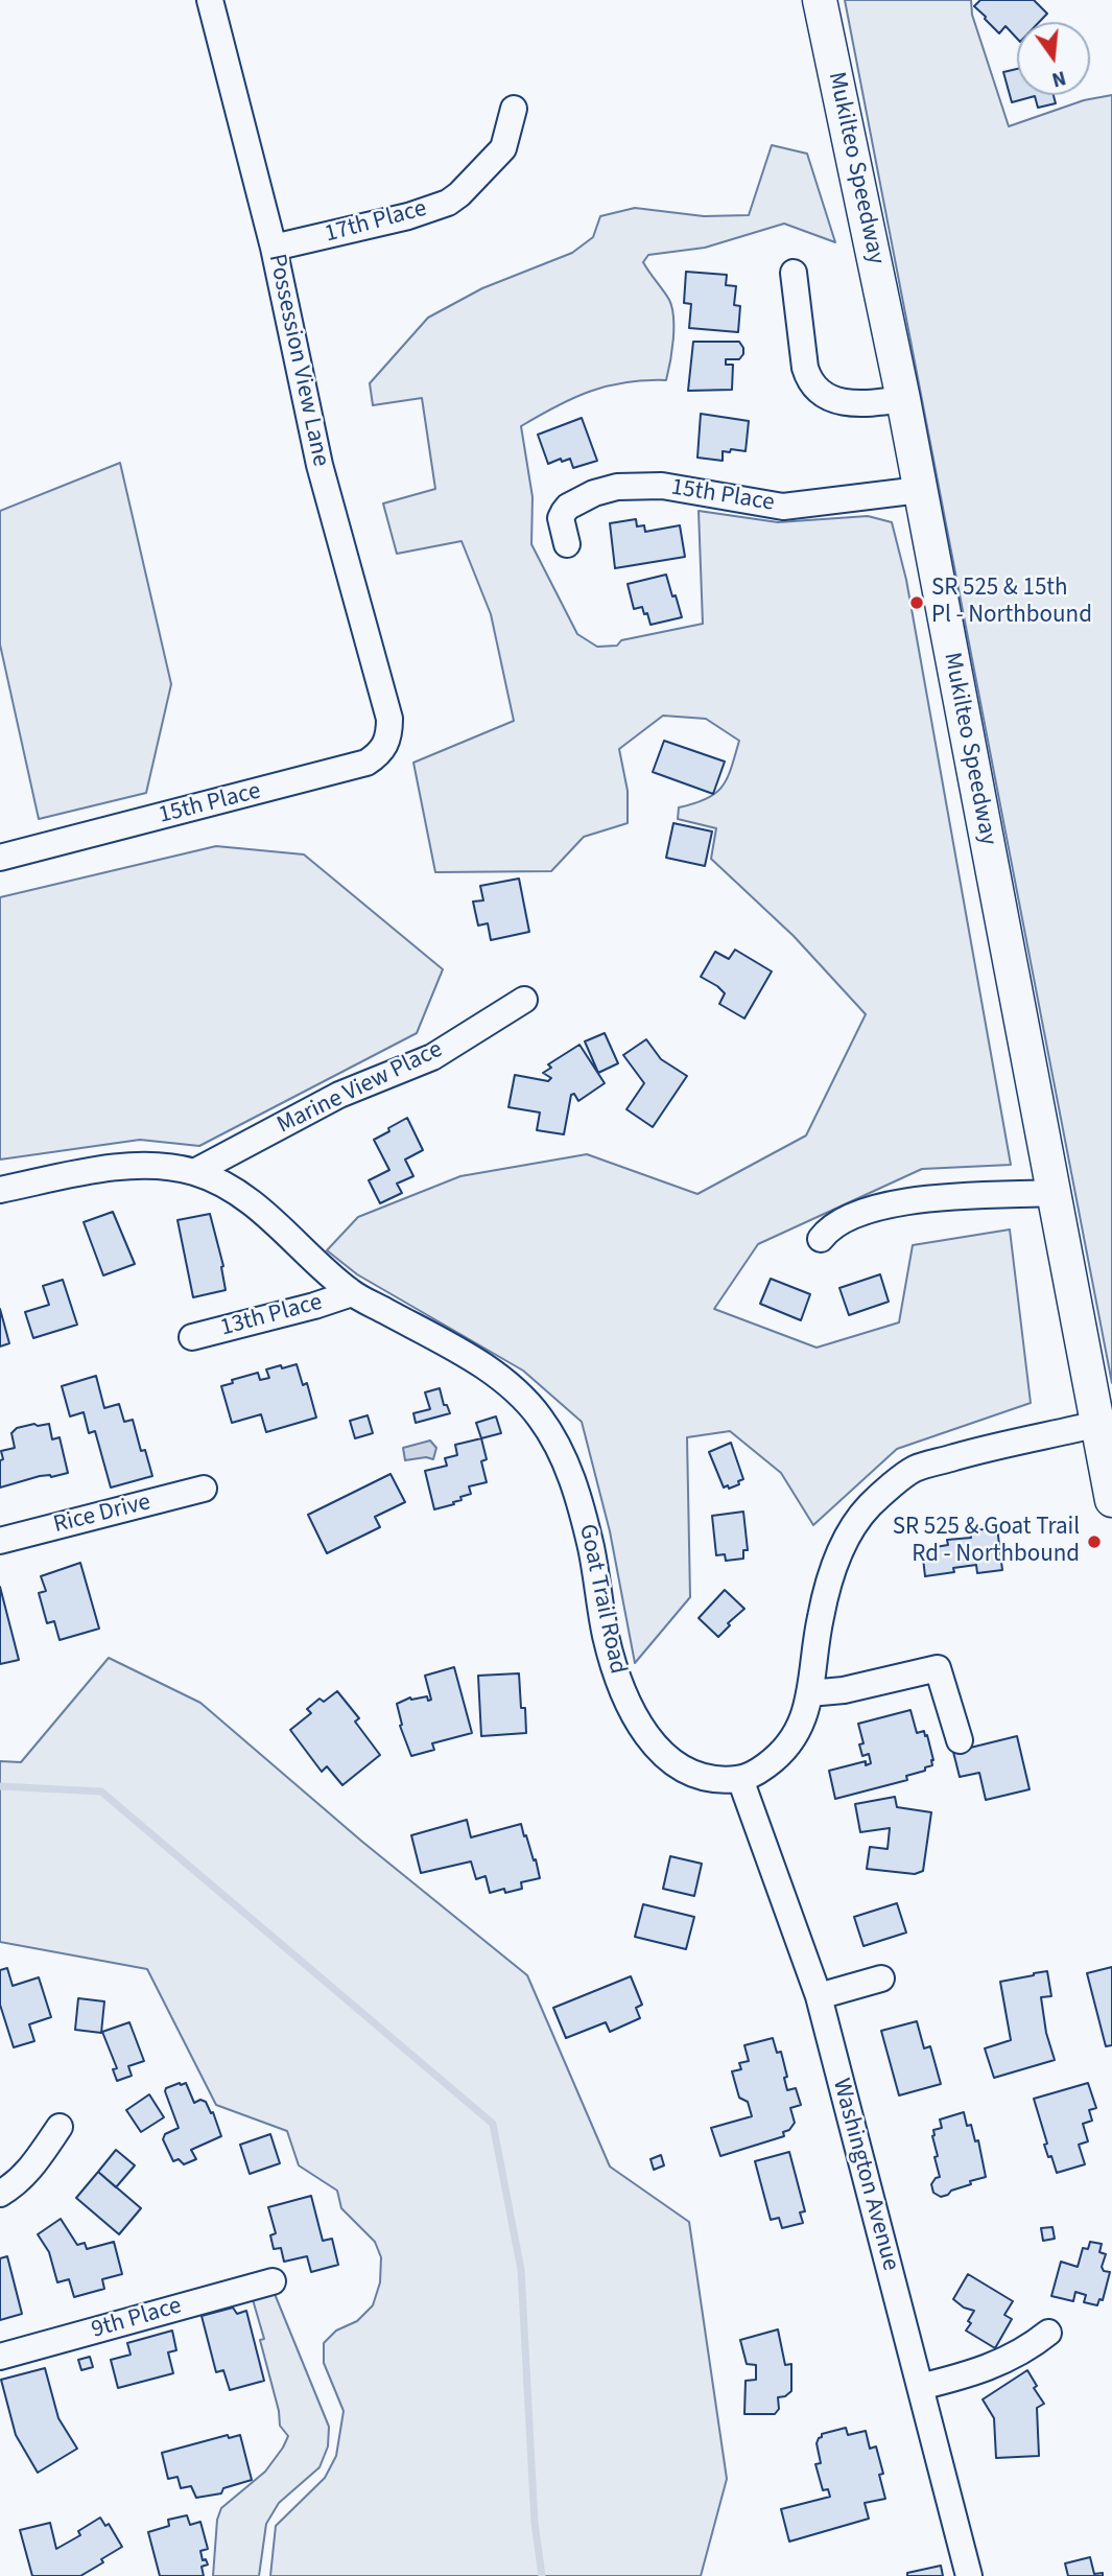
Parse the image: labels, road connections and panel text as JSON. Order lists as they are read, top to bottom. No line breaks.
{"streets":{"main road":["Mukilteo Speedway"],"street":["17th Place","Possession View Lane","15th Place","Marine View Place","13th Place","Rice Drive","Goat Trail Road","Washington Avenue","9th Place"]},"crossings":[["Mukilteo Speedway","15th Place"],["17th Place","Possession View Lane"],["Possession View Lane","15th Place"],["Marine View Place","Goat Trail Road"],["13th Place","Goat Trail Road"],["Goat Trail Road","Washington Avenue"]],"places":["SR 525 & 15th Pl - Northbound","SR 525 & Goat Trail Rd - Northbound"],"north":"bottom"}
